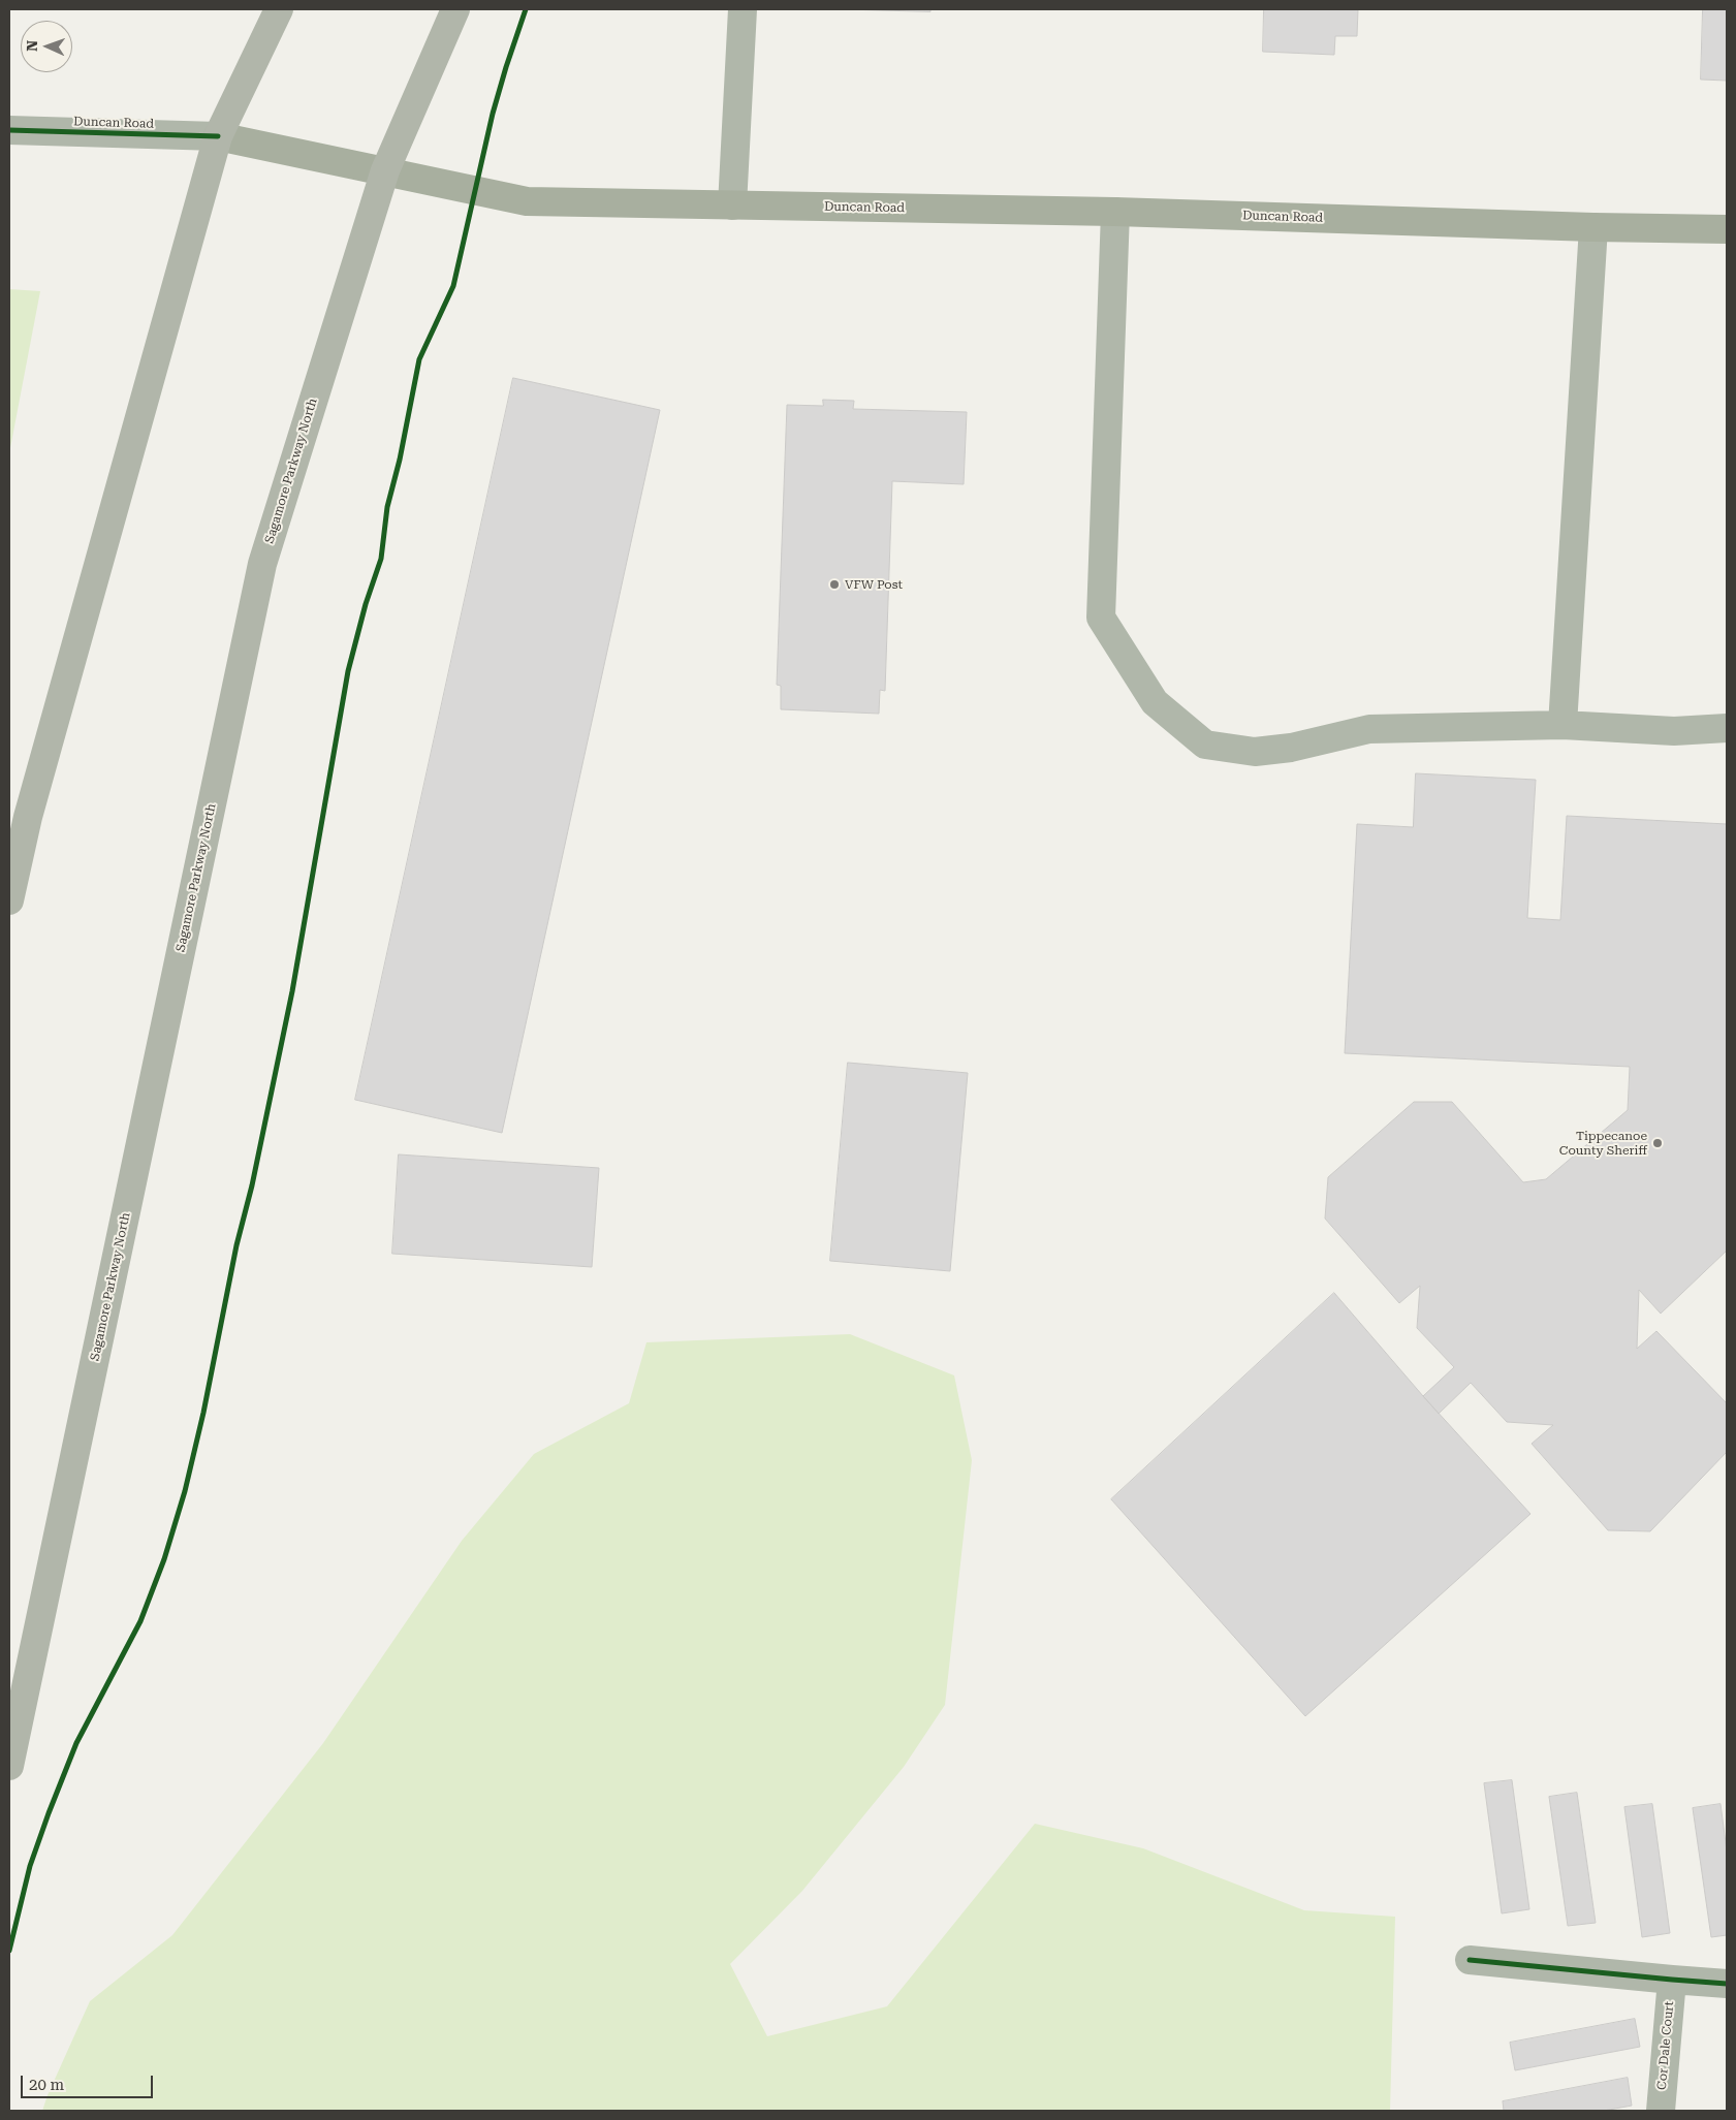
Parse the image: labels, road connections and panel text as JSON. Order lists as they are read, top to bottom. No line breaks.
{"streets":{"highway":["Sagamore Parkway North"],"main road":["Duncan Road"],"street":["Cor Dale Court"]},"crossings":[["Duncan Road","Sagamore Parkway North"]],"places":["VFW Post","Tippecanoe County Sheriff"],"scale_bar":"20 m","north":"left"}
